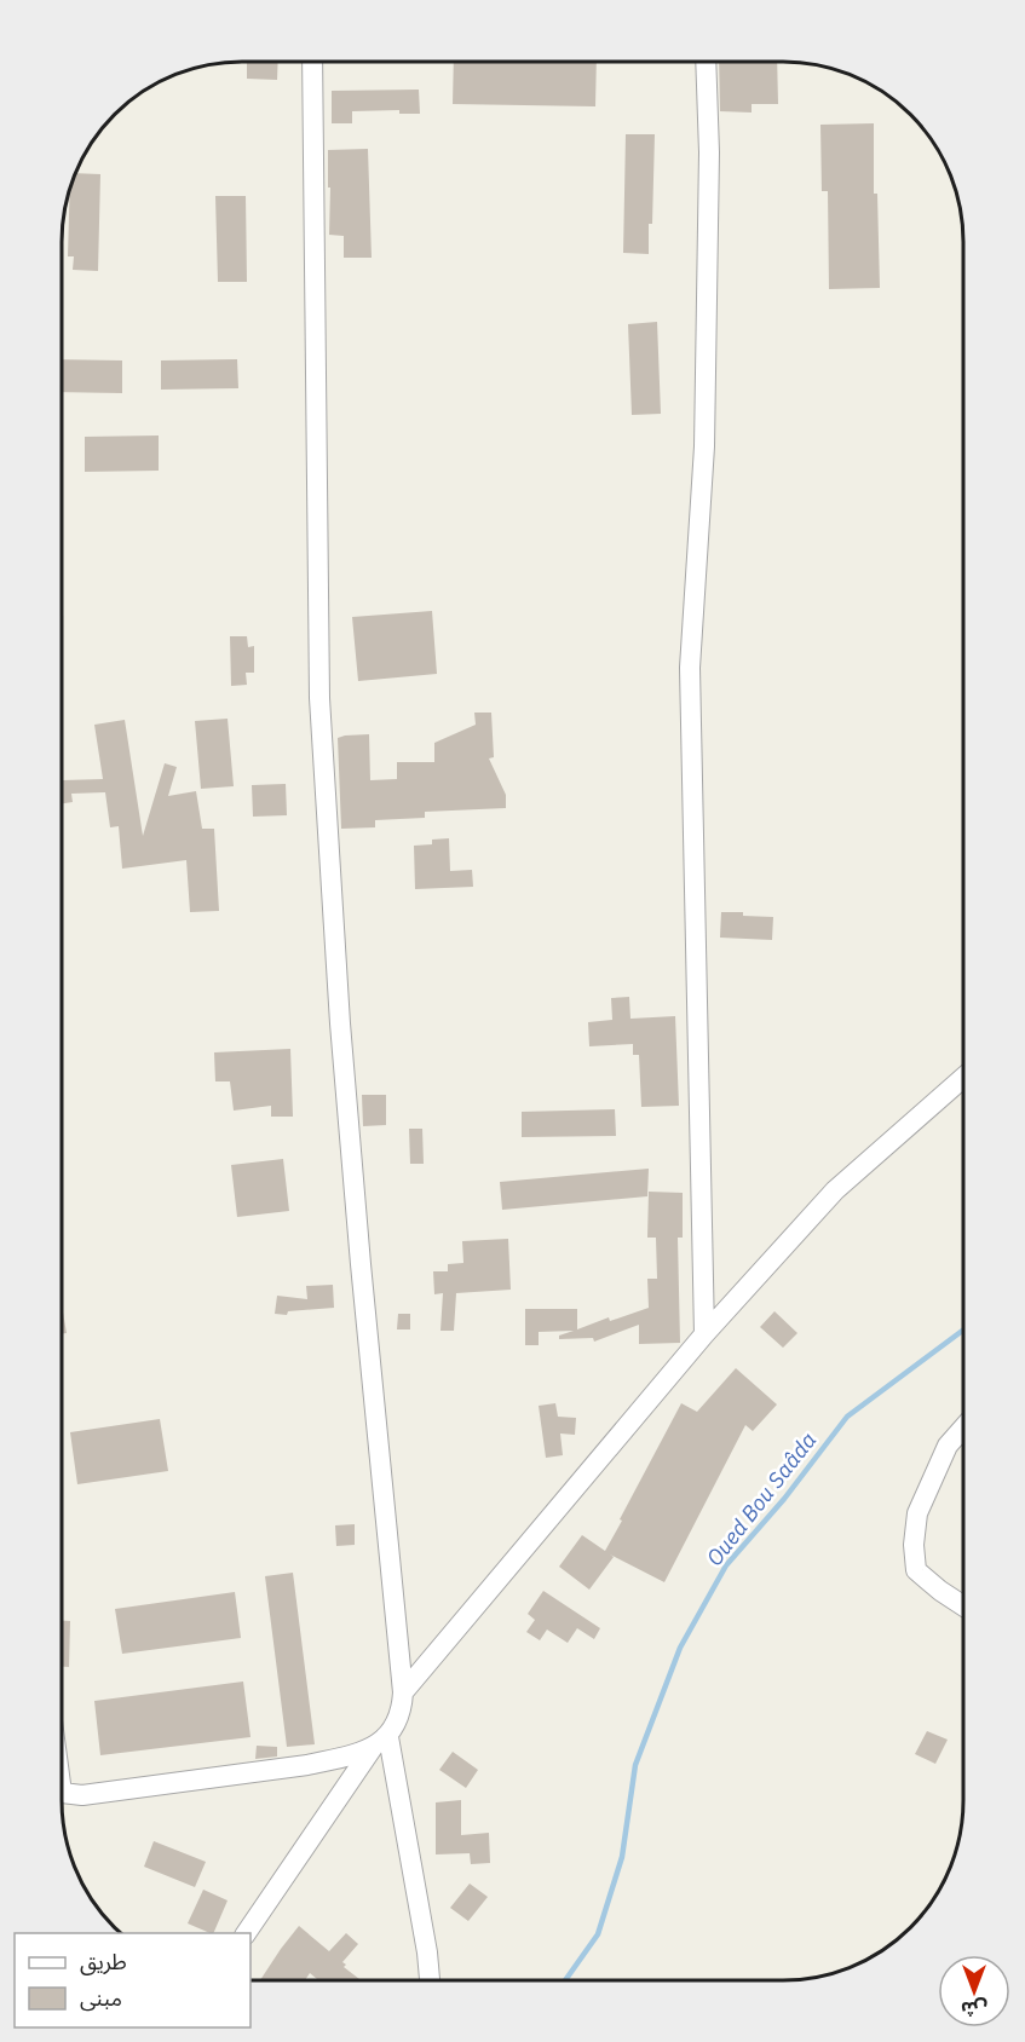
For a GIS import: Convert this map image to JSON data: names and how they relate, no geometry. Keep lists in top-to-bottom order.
{
  "water": ["Oued Bou Saâda"],
  "legend": ["طريق", "مبنى"],
  "north": "bottom"
}
